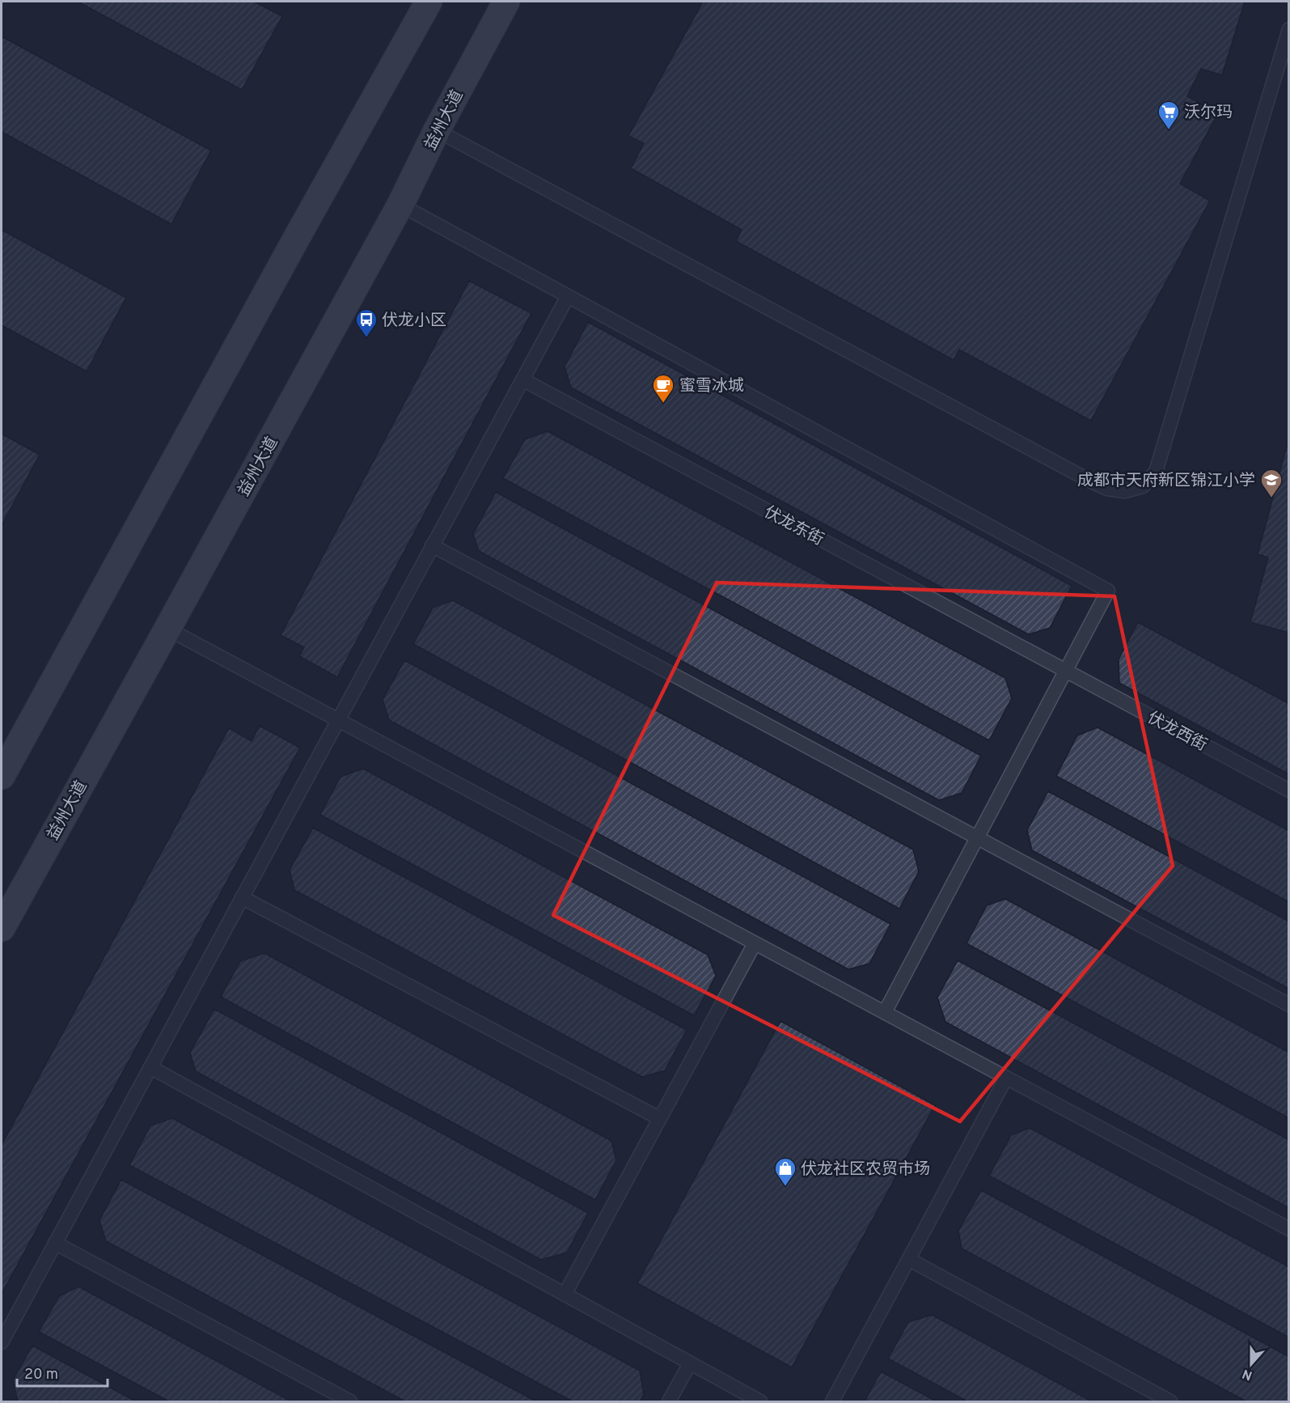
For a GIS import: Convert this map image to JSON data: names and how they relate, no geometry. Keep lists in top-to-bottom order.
{
  "streets": {
    "main road": ["益州大道"],
    "lane": ["伏龙东街", "伏龙西街"]
  },
  "crossings": [
    ["伏龙东街", "伏龙西街"]
  ],
  "places": {
    "supermarket": ["沃尔玛"],
    "bus stop": ["伏龙小区"],
    "cafe": ["蜜雪冰城"],
    "school or university": ["成都市天府新区锦江小学"],
    "shop": ["伏龙社区农贸市场"]
  },
  "scale_bar": "20 m",
  "north": "bottom"
}
